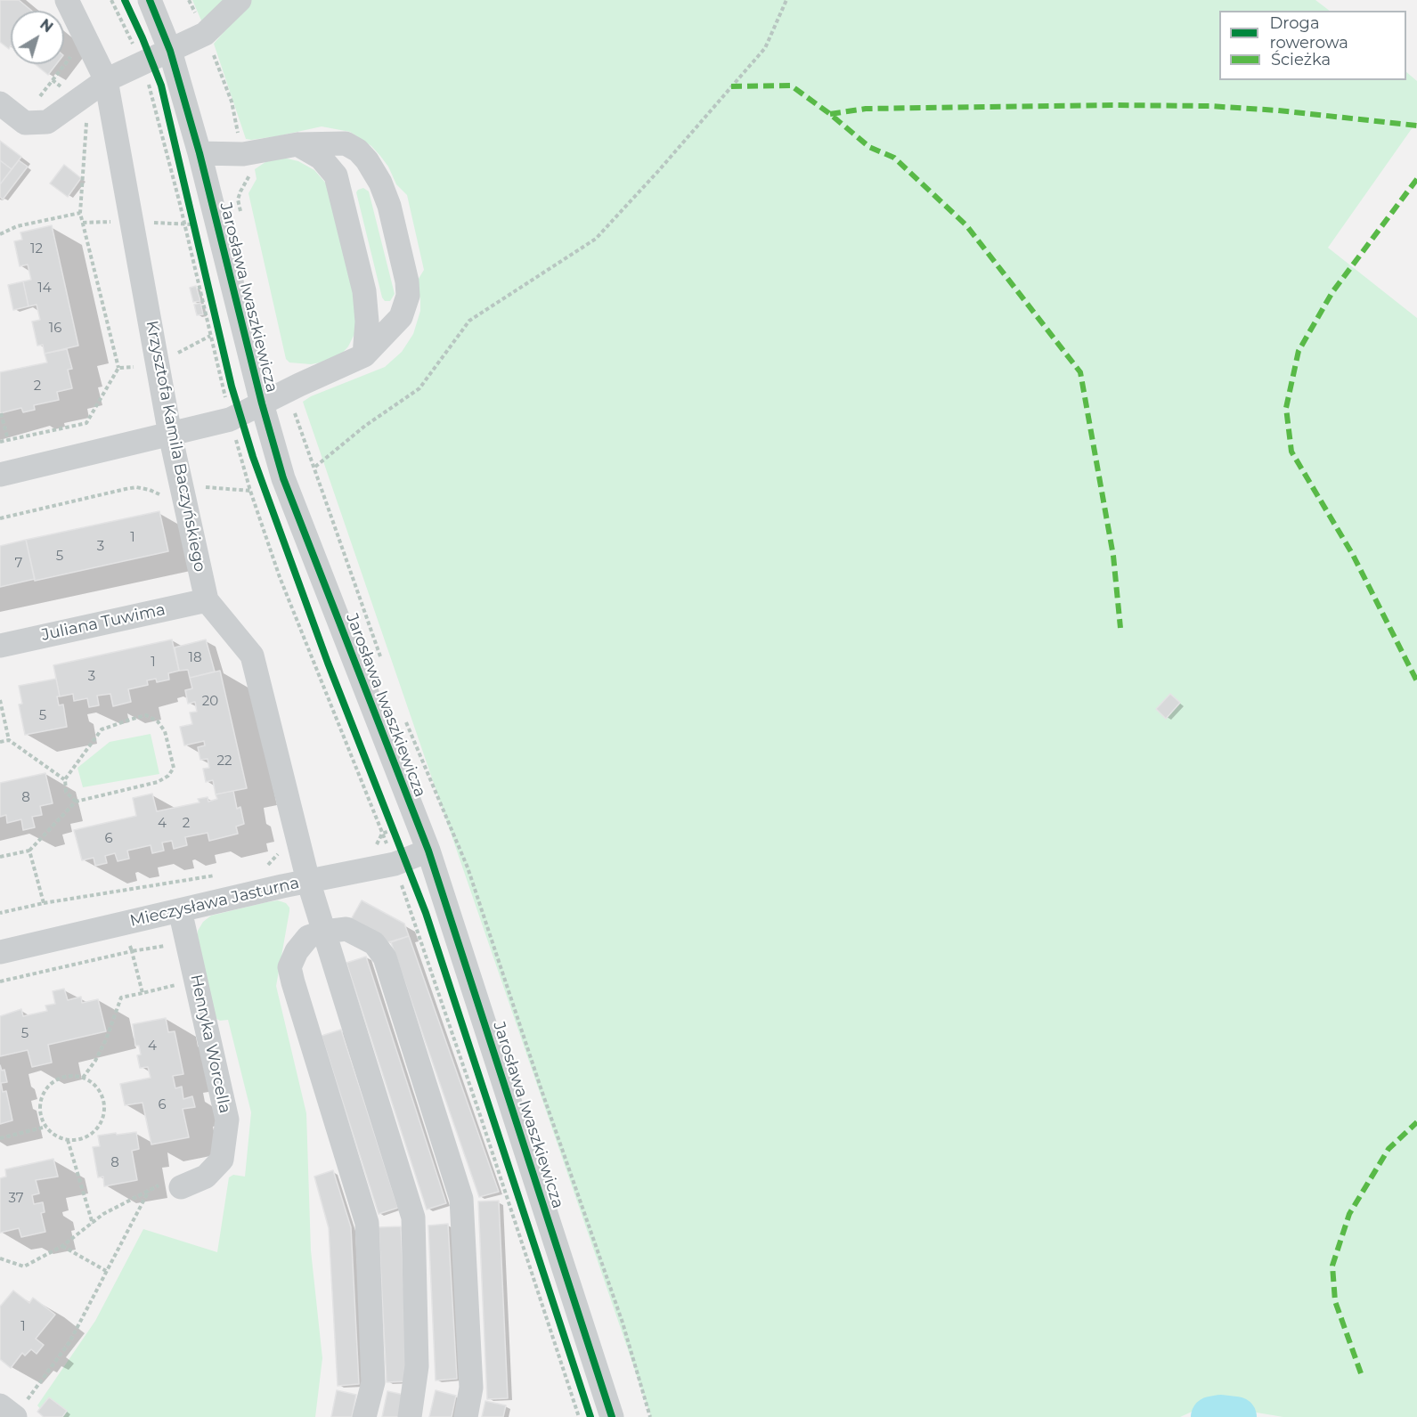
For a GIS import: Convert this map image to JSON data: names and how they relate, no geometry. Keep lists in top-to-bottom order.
{
  "streets": {
    "street": [
      "Jarosława Iwaszkiewicza",
      "Krzysztofa Kamila Baczyńskiego",
      "Juliana Tuwima",
      "Mieczysława Jasturna",
      "Henryka Worcella"
    ]
  },
  "crossings": [
    ["Jarosława Iwaszkiewicza", "Mieczysława Jasturna"],
    ["Krzysztofa Kamila Baczyńskiego", "Juliana Tuwima"],
    ["Krzysztofa Kamila Baczyńskiego", "Mieczysława Jasturna"],
    ["Mieczysława Jasturna", "Henryka Worcella"]
  ],
  "house_numbers": [
    "12",
    "14",
    "16",
    "2",
    "1",
    "3",
    "5",
    "7",
    "18",
    "1",
    "3",
    "20",
    "5",
    "22",
    "8",
    "4",
    "2",
    "6",
    "5",
    "4",
    "6",
    "8",
    "37",
    "1"
  ],
  "legend": ["Droga rowerowa", "Ścieżka"],
  "north": "top right"
}
